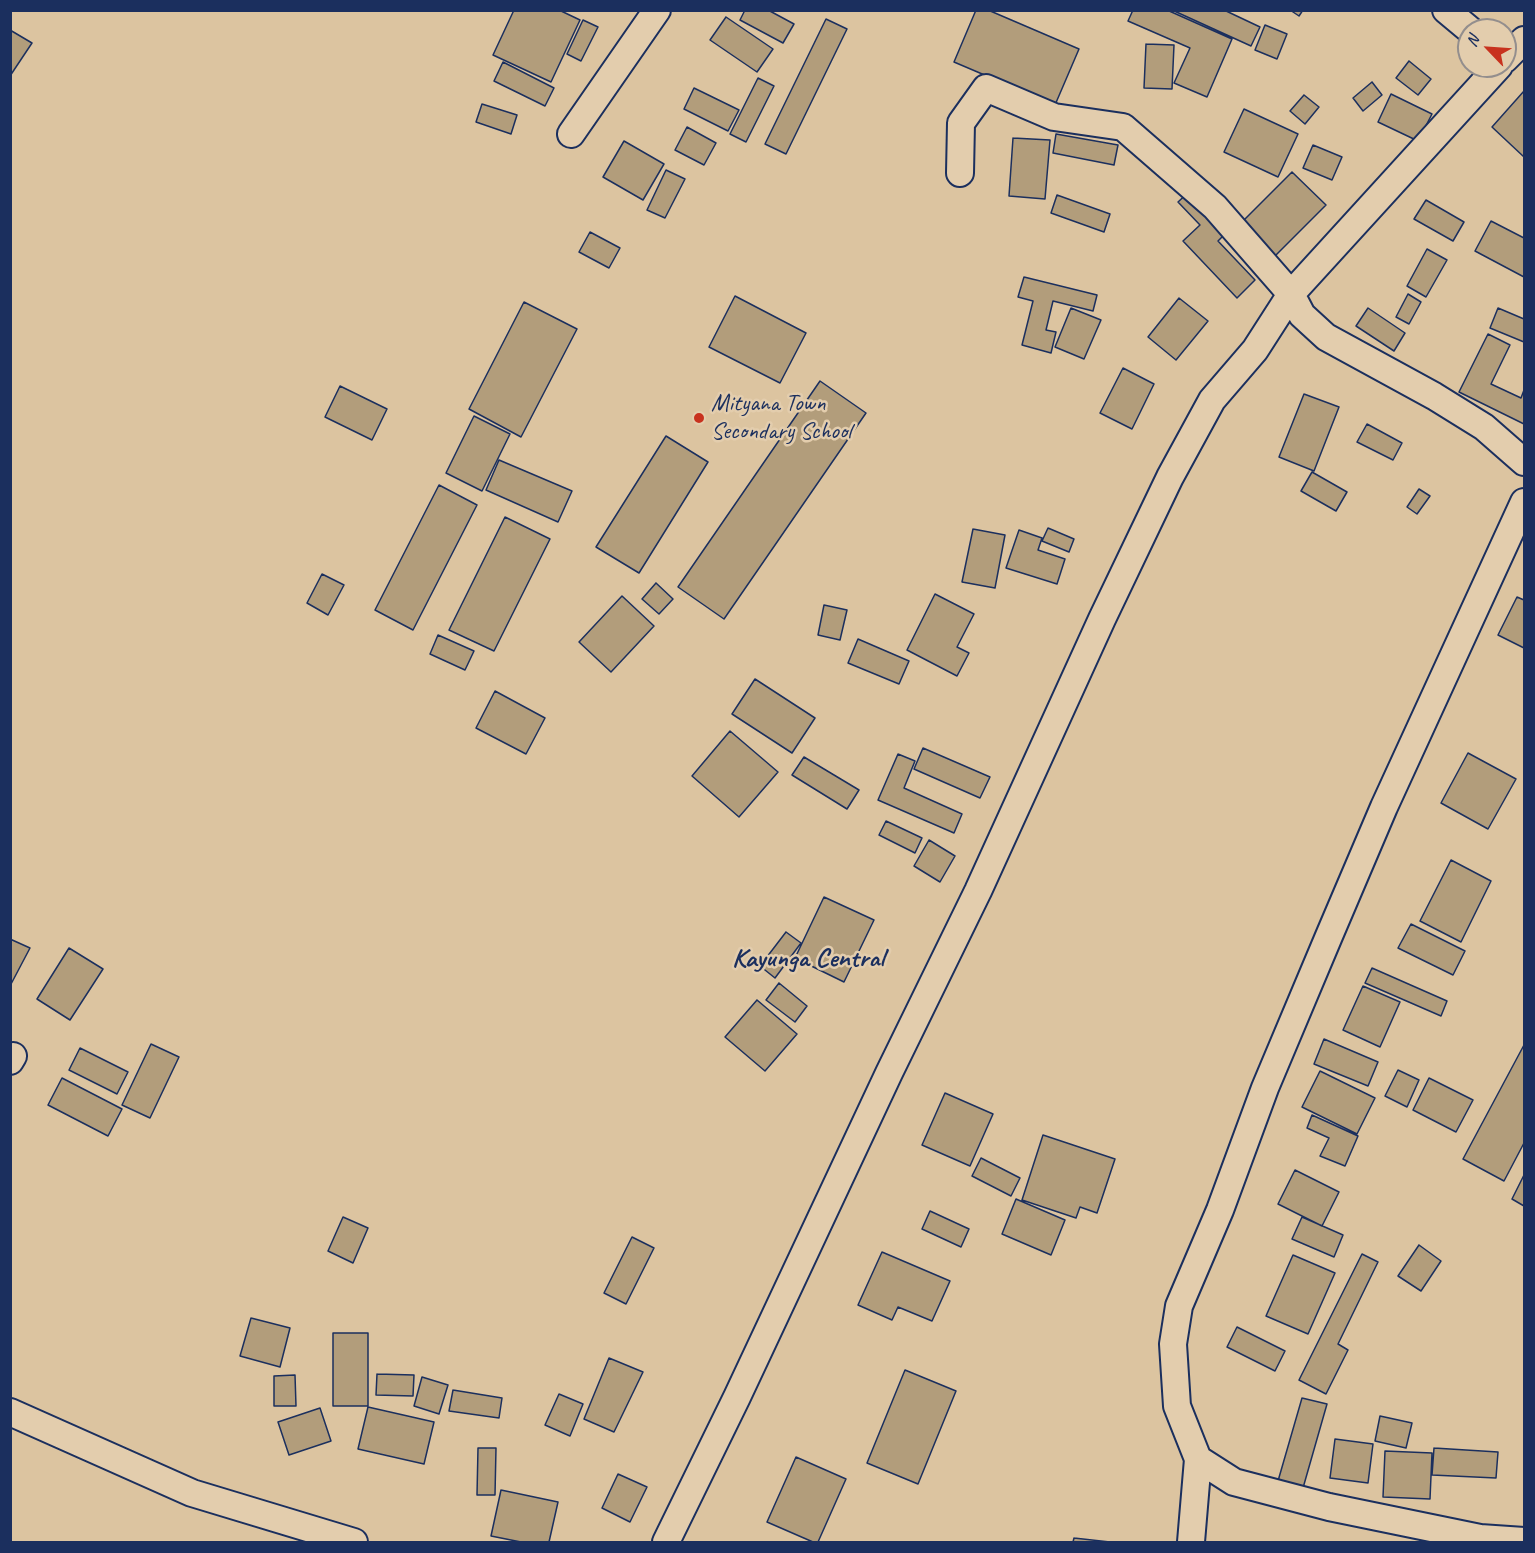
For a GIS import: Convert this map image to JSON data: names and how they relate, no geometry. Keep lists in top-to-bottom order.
{
  "districts": ["Kayunga Central"],
  "places": ["Mityana Town Secondary School"],
  "north": "top left"
}
